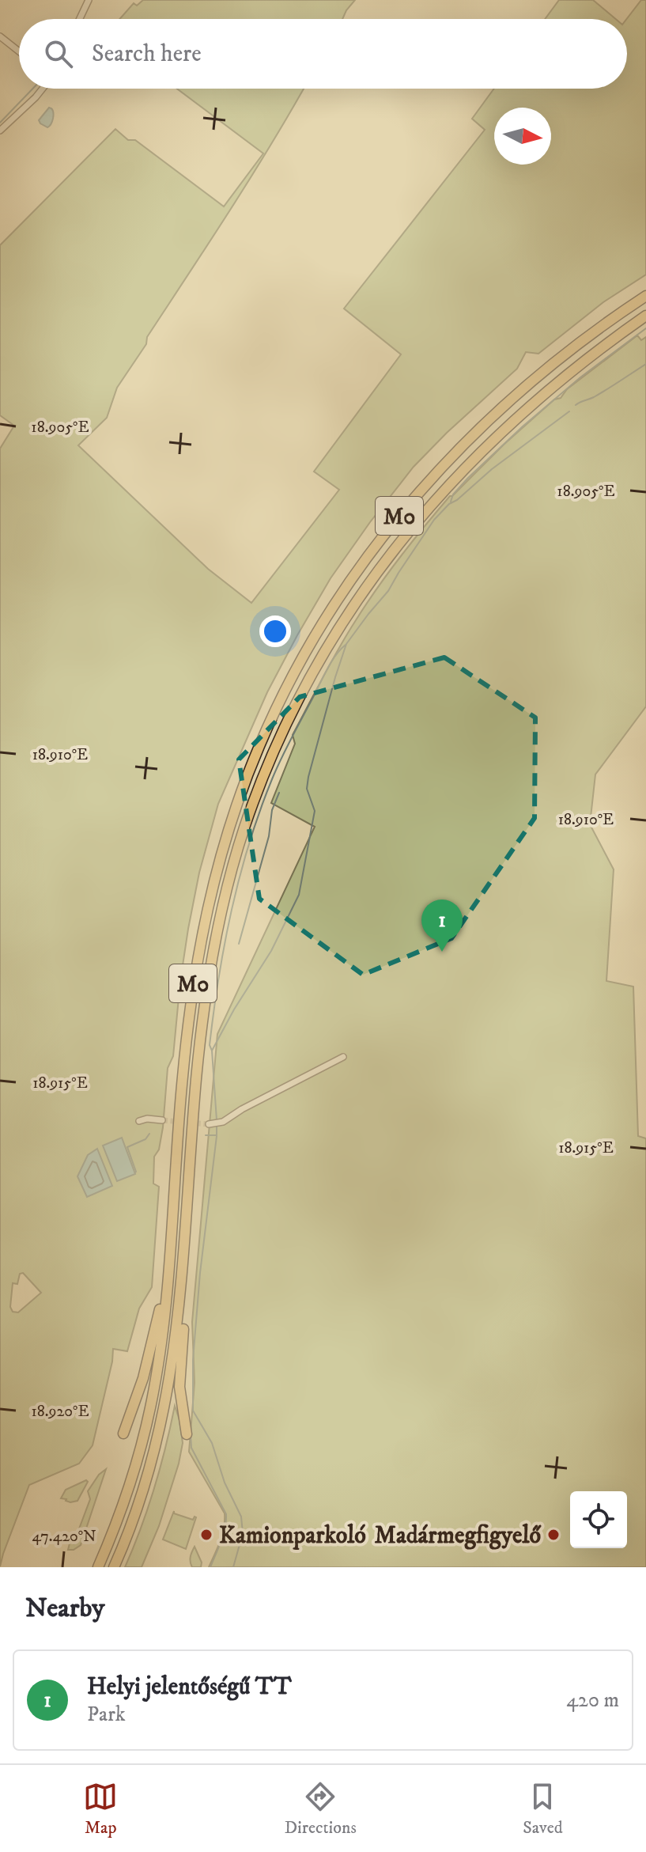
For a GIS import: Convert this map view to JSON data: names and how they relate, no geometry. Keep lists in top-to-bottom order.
{
  "streets": {
    "highway": ["M0"]
  },
  "places": ["Kamionparkoló", "Madármegfigyelő"],
  "north": "right",
  "page": {
    "search": "Search here",
    "pins": "1",
    "heading": "Nearby",
    "list": [
      {
        "mark": "1",
        "name": "Helyi jelentőségű TT",
        "note": "Park",
        "value": "420 m"
      }
    ],
    "nav": ["Map", "Directions", "Saved"]
  },
  "coordinates": [
    "18.905°E",
    "18.910°E",
    "18.915°E",
    "18.920°E",
    "47.420°N"
  ]
}
